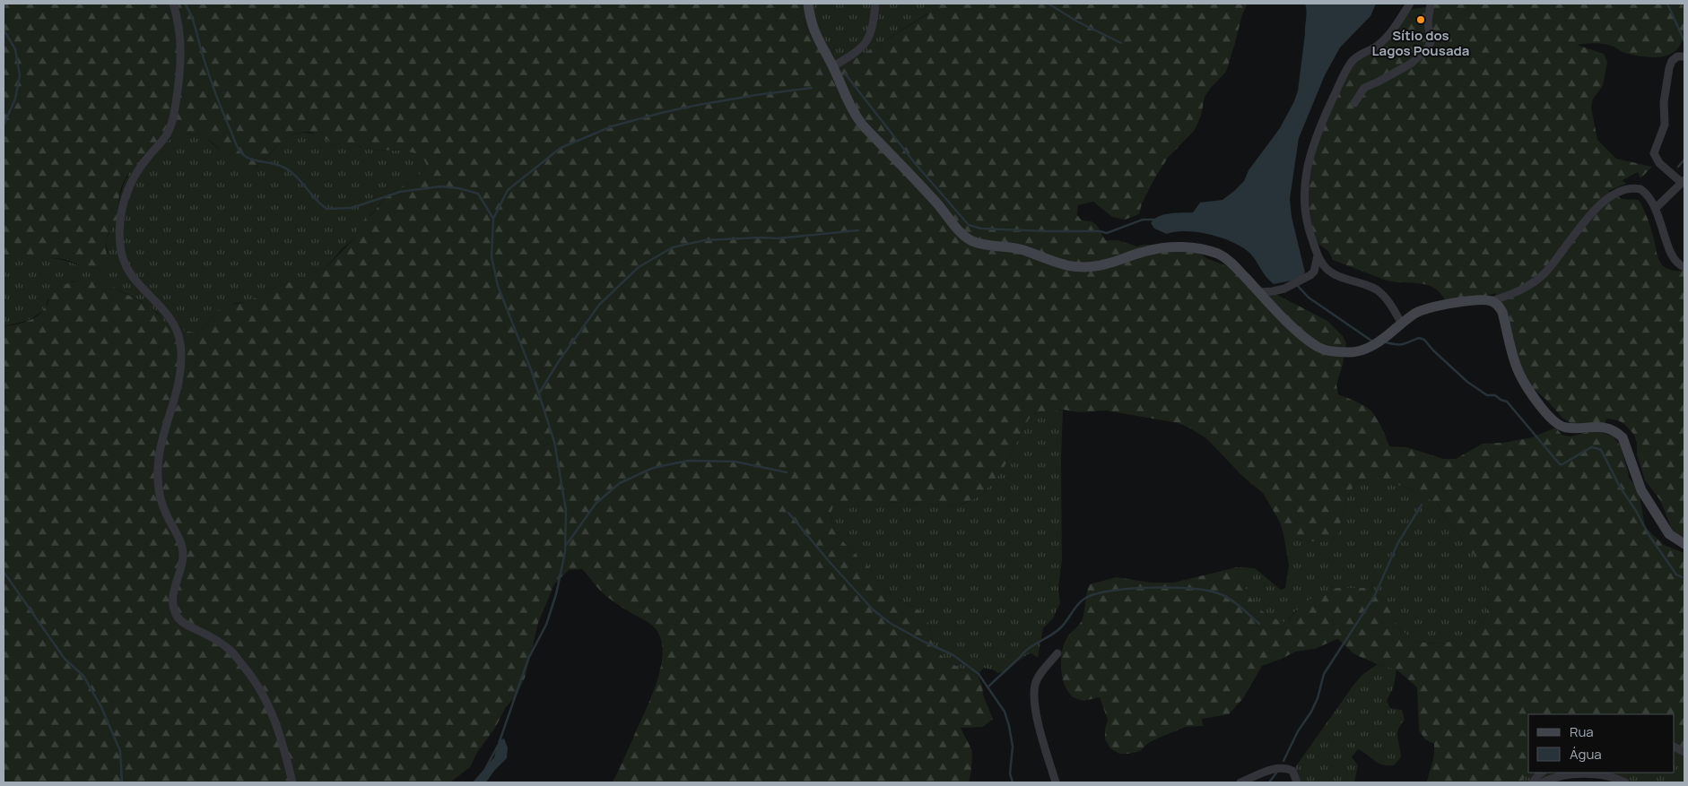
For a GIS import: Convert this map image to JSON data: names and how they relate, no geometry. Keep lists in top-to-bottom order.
{
  "places": ["Sítio dos Lagos Pousada"],
  "legend": ["Rua", "Água"]
}
